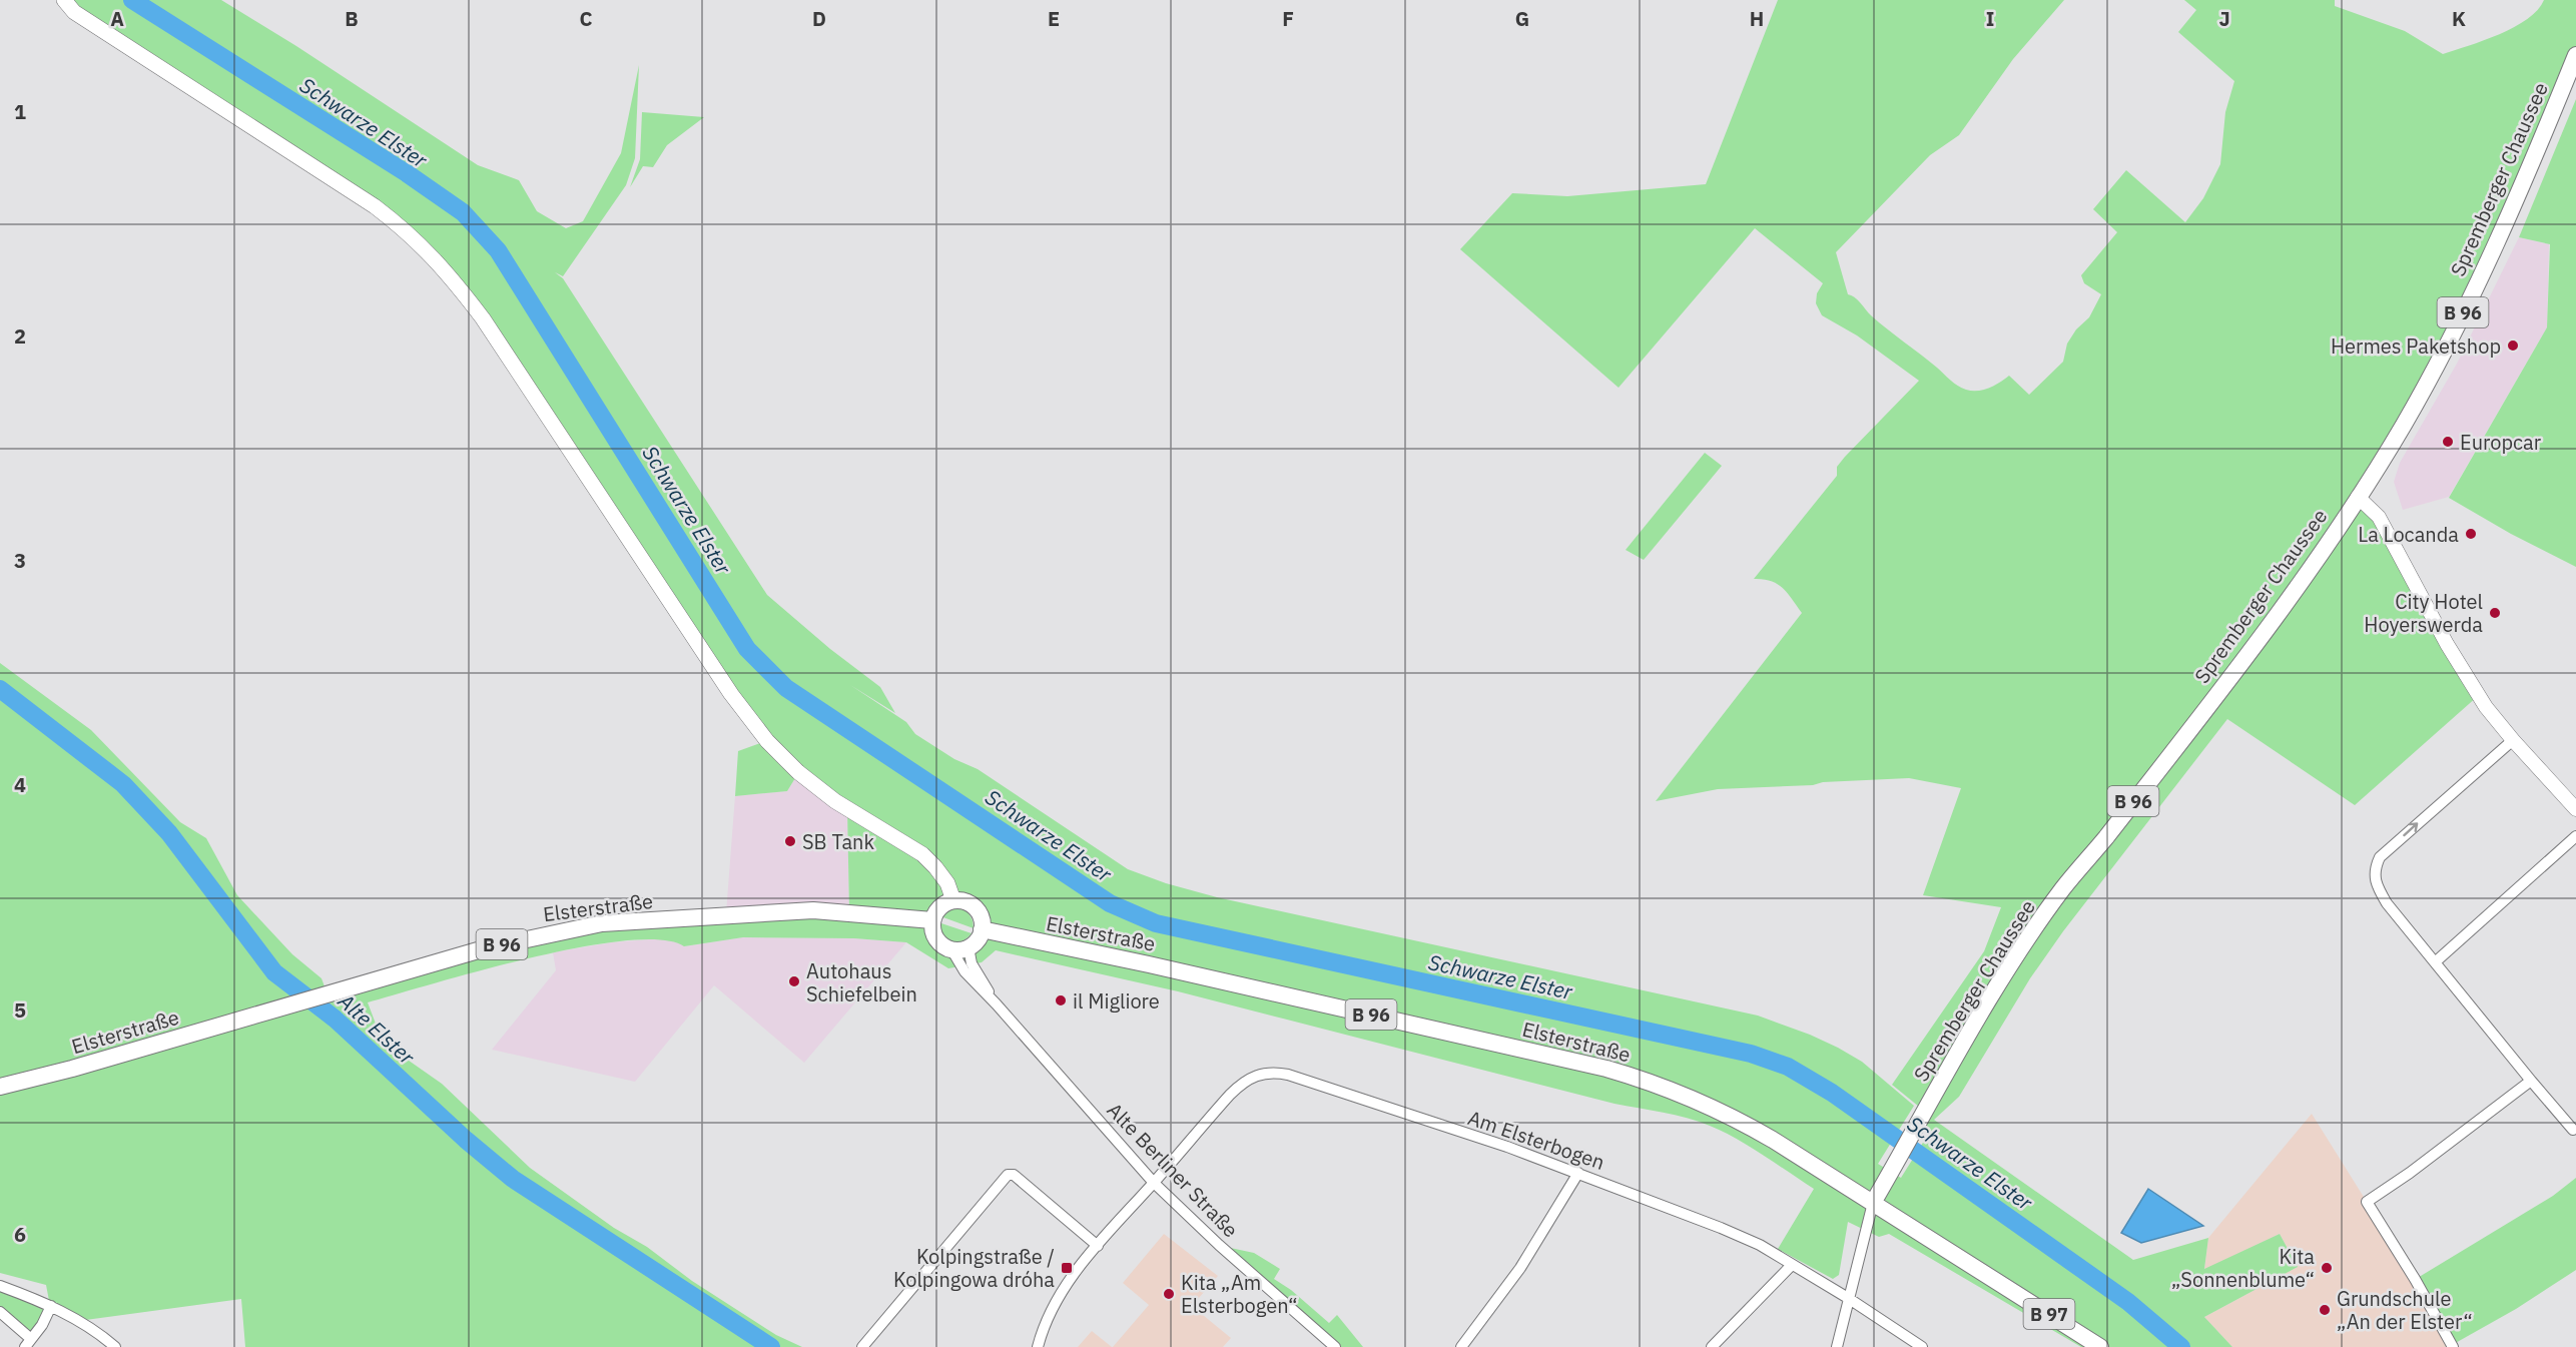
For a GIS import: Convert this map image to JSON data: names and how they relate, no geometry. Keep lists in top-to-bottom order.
{
  "streets": {
    "main road": [
      "Spremberger Chaussee",
      "B 96",
      "Elsterstraße",
      "B 97"
    ],
    "street": ["Am Elsterbogen", "Alte Berliner Straße"]
  },
  "crossings": [
    ["Spremberger Chaussee", "Elsterstraße"],
    ["Elsterstraße", "Alte Berliner Straße"],
    ["Am Elsterbogen", "Alte Berliner Straße"]
  ],
  "water": ["Schwarze Elster", "Alte Elster"],
  "places": {
    "other": [
      "Hermes Paketshop",
      "Europcar",
      "La Locanda",
      "City Hotel Hoyerswerda",
      "SB Tank",
      "Autohaus Schiefelbein",
      "il Migliore",
      "Kita „Sonnenblume“",
      "Kita „Am Elsterbogen“",
      "Grundschule „An der Elster“"
    ],
    "transit": ["Kolpingstraße / Kolpingowa dróha"]
  },
  "grid": {
    "columns": [
      "A",
      "B",
      "C",
      "D",
      "E",
      "F",
      "G",
      "H",
      "I",
      "J",
      "K"
    ],
    "rows": [
      "1",
      "2",
      "3",
      "4",
      "5",
      "6"
    ]
  }
}
